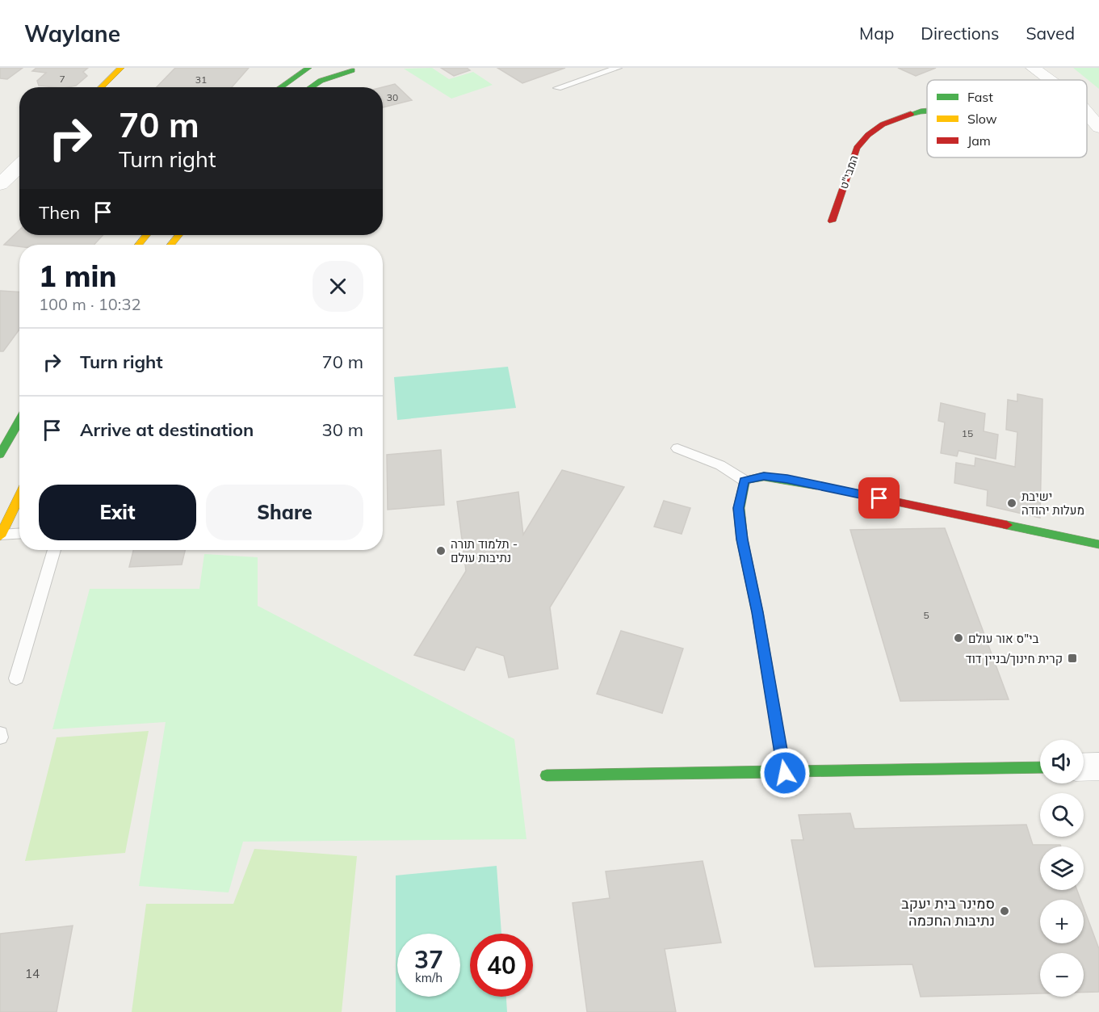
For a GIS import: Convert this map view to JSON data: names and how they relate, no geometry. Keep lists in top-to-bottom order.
{
  "streets": {
    "street": ["המבי\"ט"]
  },
  "places": {
    "other": [
      "ישיבת מעלות יהודה",
      "תלמוד תורה - נתיבות עולם",
      "בי\"ס אור עולם",
      "סמינר בית יעקב נתיבות החכמה"
    ],
    "transit": ["קרית חינוך/בניין דוד"]
  },
  "house_numbers": [
    "7",
    "31",
    "30",
    "15",
    "5",
    "14"
  ],
  "legend": ["Fast", "Slow", "Jam"],
  "page": {
    "header": "Waylane",
    "nav": ["Map", "Directions", "Saved"],
    "turn": ["70 m", "Turn right"],
    "then": "Then",
    "heading": ["1 min", "100 m · 10:32"],
    "list": [
      {
        "name": "Turn right",
        "value": "70 m"
      },
      {
        "name": "Arrive at destination",
        "value": "30 m"
      }
    ],
    "buttons": ["Exit", "Share"],
    "map_buttons": ["+", "−"],
    "speed": "37 km/h",
    "limit": "40"
  }
}
